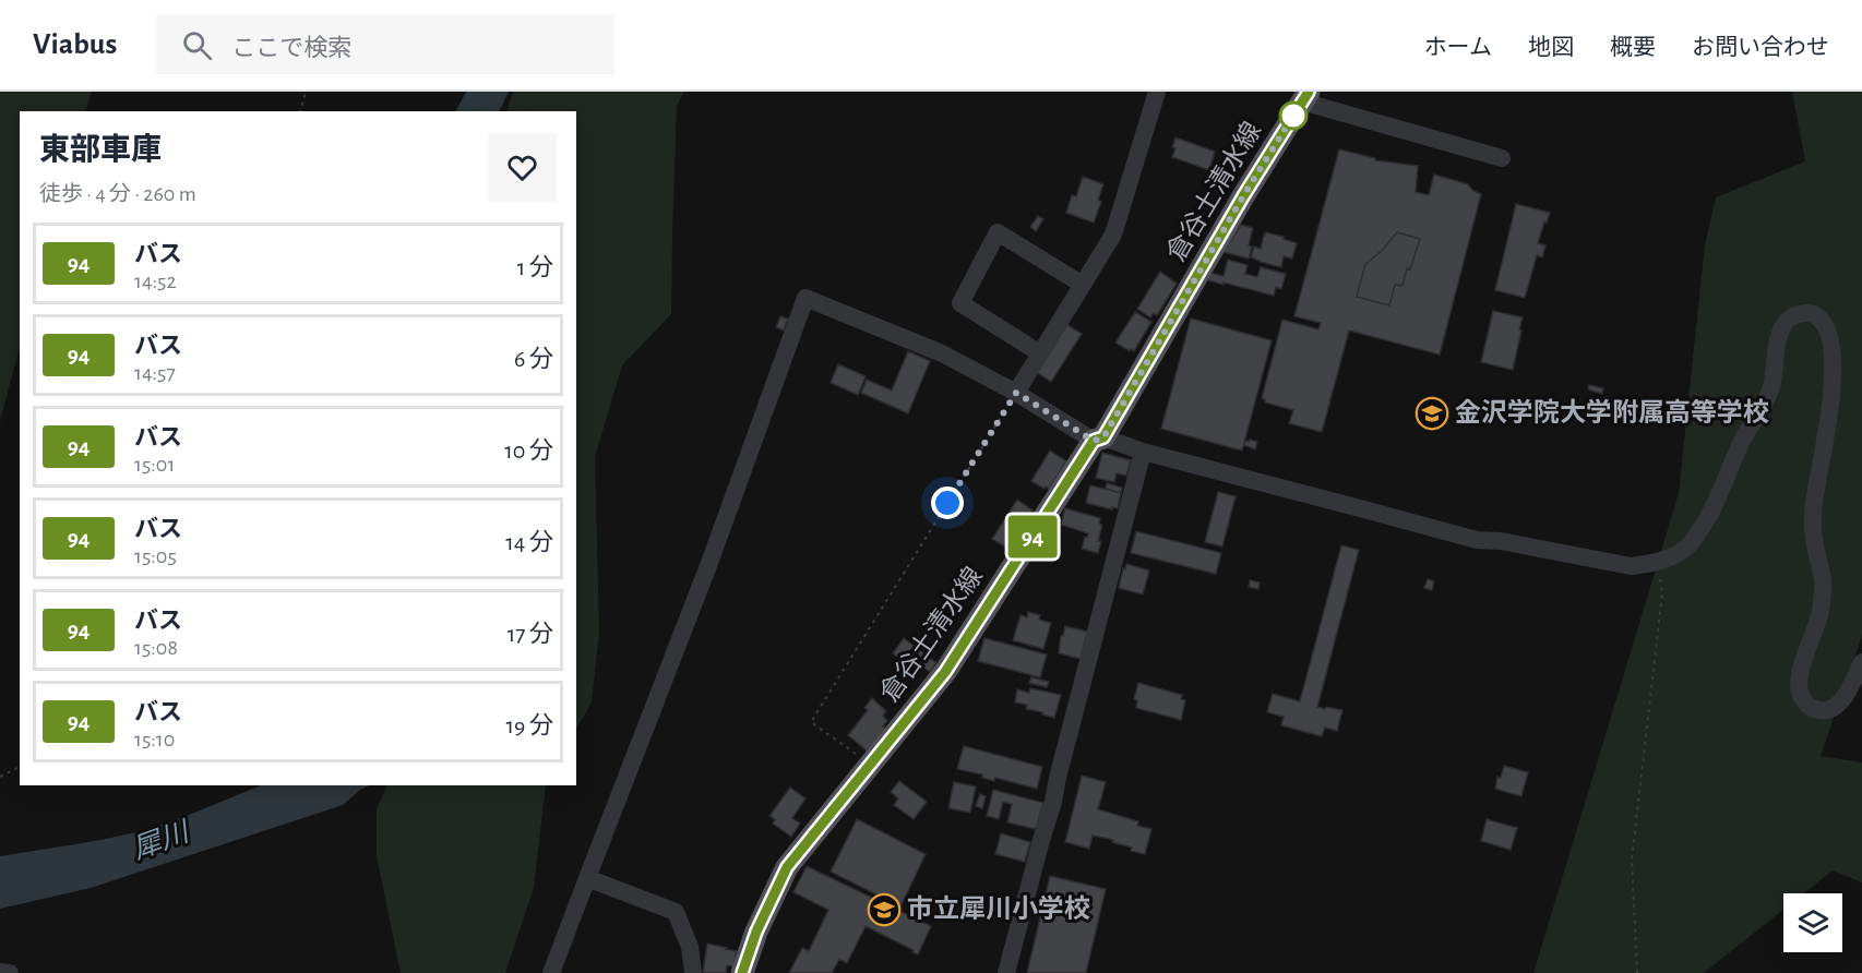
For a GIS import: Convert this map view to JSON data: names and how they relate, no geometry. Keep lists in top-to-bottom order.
{
  "streets": {
    "main road": ["倉谷土清水線"]
  },
  "water": ["犀川"],
  "places": {
    "school or university": ["金沢学院大学附属高等学校", "市立犀川小学校"]
  },
  "lines": ["bus line 94"],
  "page": {
    "header": "Viabus",
    "search": "ここで検索",
    "nav": [
      "ホーム",
      "地図",
      "概要",
      "お問い合わせ"
    ],
    "on_map": "94",
    "heading": ["東部車庫", "徒歩 · 4 分 · 260 m"],
    "list": [
      {
        "mark": "94",
        "name": "バス",
        "note": "14:52",
        "value": "1 分"
      },
      {
        "mark": "94",
        "name": "バス",
        "note": "14:57",
        "value": "6 分"
      },
      {
        "mark": "94",
        "name": "バス",
        "note": "15:01",
        "value": "10 分"
      },
      {
        "mark": "94",
        "name": "バス",
        "note": "15:05",
        "value": "14 分"
      },
      {
        "mark": "94",
        "name": "バス",
        "note": "15:08",
        "value": "17 分"
      },
      {
        "mark": "94",
        "name": "バス",
        "note": "15:10",
        "value": "19 分"
      }
    ]
  }
}
